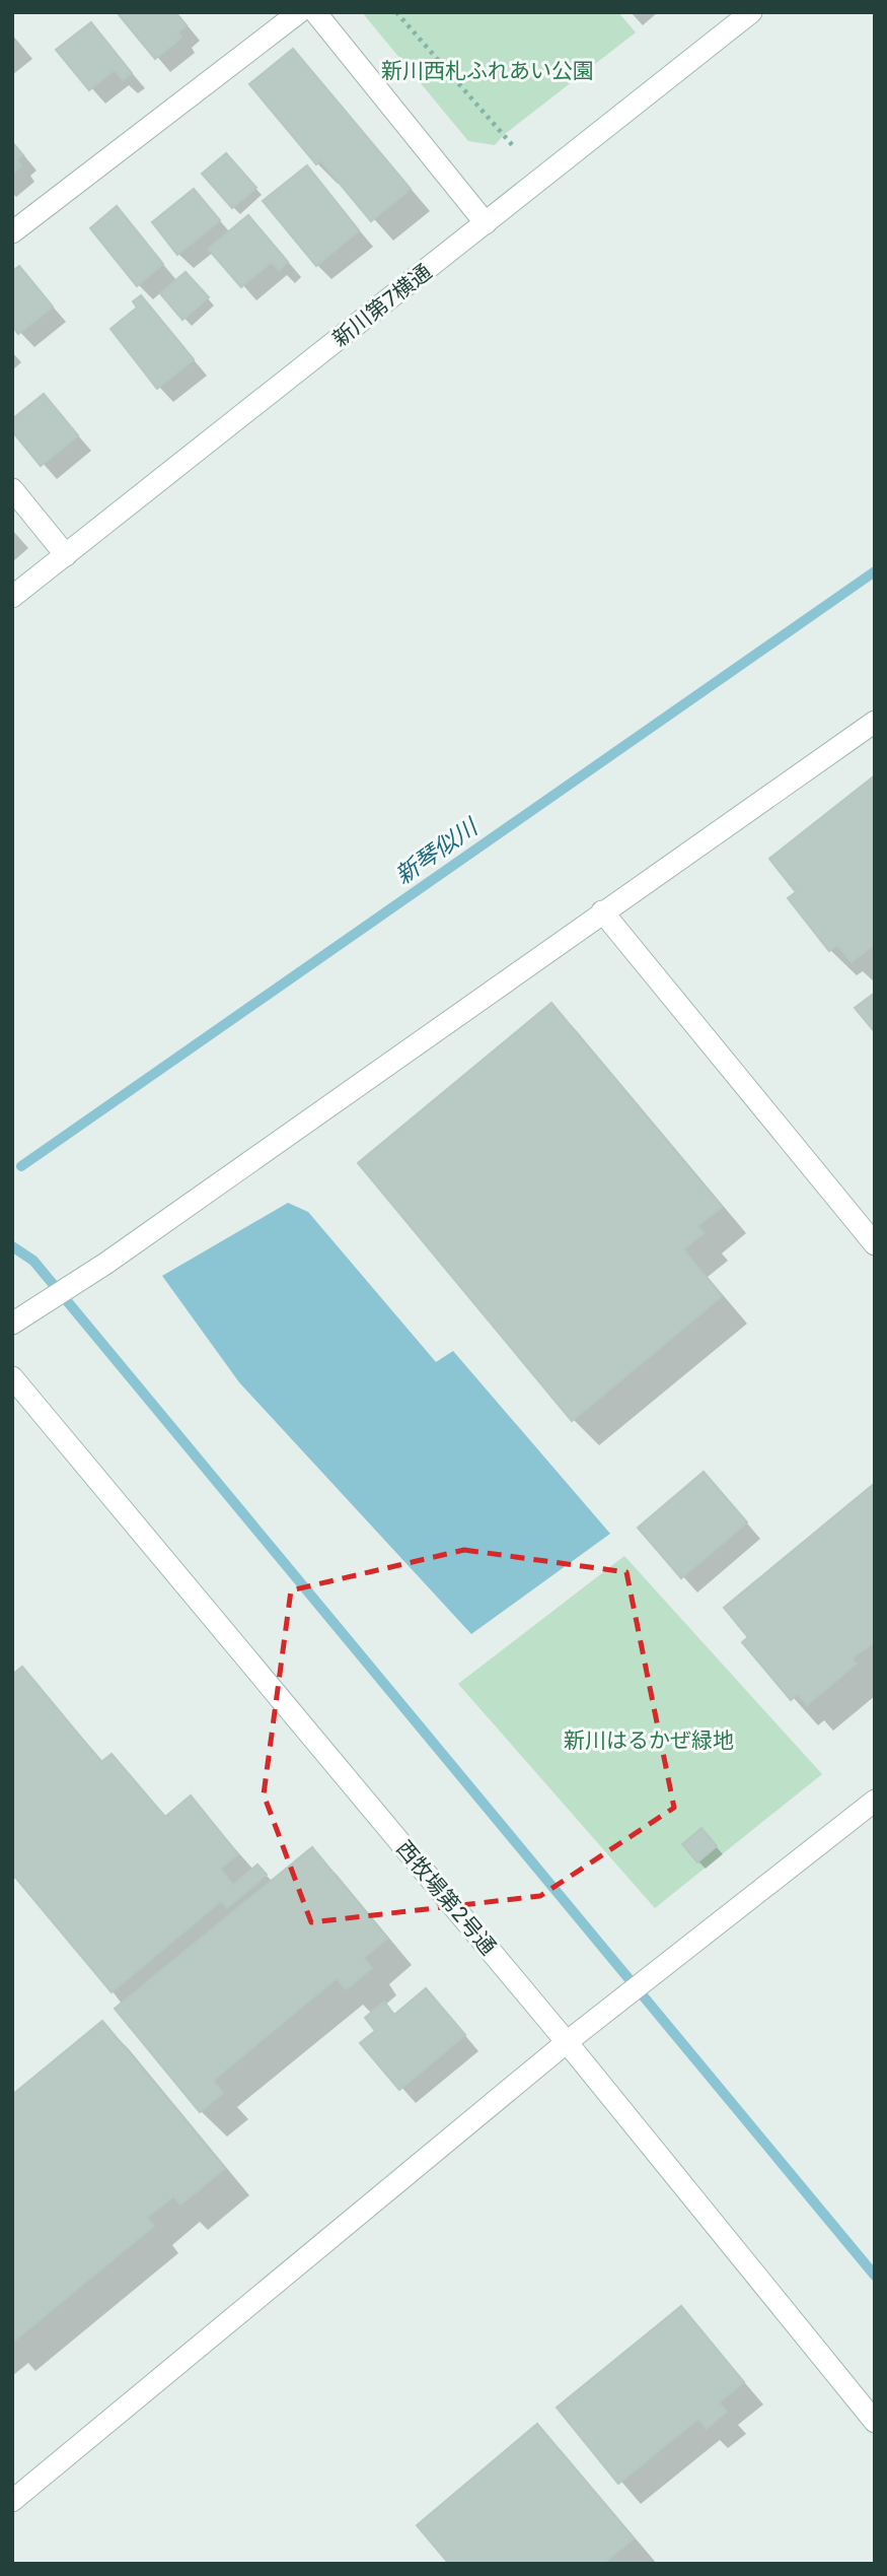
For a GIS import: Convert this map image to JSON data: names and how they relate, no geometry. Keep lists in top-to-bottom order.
{
  "streets": {
    "street": ["新川第7横通", "西牧場第2号通"]
  },
  "water": ["新琴似川"],
  "parks": ["新川西札ふれあい公園", "新川はるかぜ緑地"]
}
